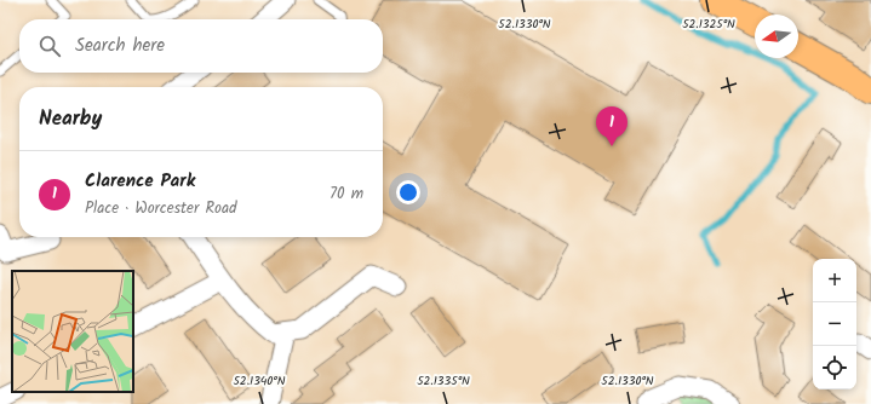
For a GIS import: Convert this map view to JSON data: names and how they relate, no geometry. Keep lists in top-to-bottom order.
{
  "north": "left",
  "page": {
    "search": "Search here",
    "heading": "Nearby",
    "pins": "1",
    "list": [
      {
        "mark": "1",
        "name": "Clarence Park",
        "note": "Place · Worcester Road",
        "value": "70 m"
      }
    ],
    "map_buttons": ["+", "−"]
  },
  "coordinates": [
    "52.1330°N",
    "52.1325°N",
    "52.1340°N",
    "52.1335°N"
  ]
}
